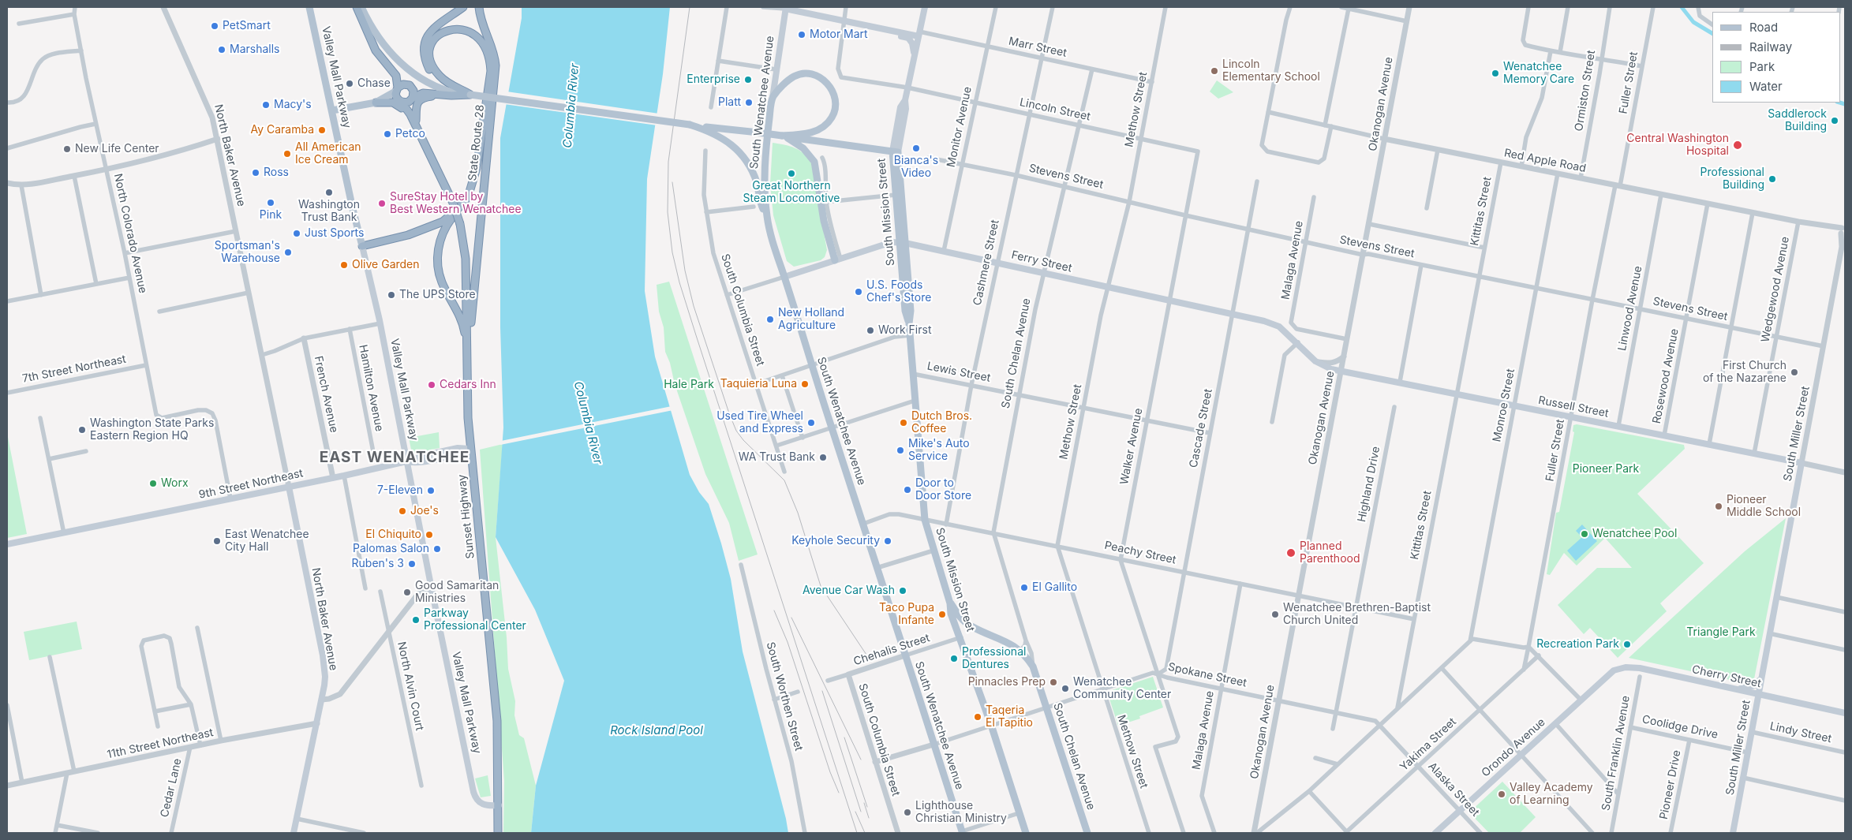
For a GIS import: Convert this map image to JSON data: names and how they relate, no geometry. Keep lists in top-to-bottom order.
{
  "streets": {
    "highway": ["State Route 28", "Sunset Highway"],
    "main road": [
      "Marr Street",
      "Valley Mall Parkway",
      "South Wenatchee Avenue",
      "North Baker Avenue",
      "South Mission Street",
      "Ferry Street",
      "South Chelan Avenue",
      "Russell Street",
      "South Miller Street",
      "9th Street Northeast",
      "Cherry Street",
      "Orondo Avenue"
    ],
    "street": [
      "Fuller Street",
      "Ormiston Street",
      "Okanogan Avenue",
      "Lincoln Street",
      "Methow Street",
      "Monitor Avenue",
      "Red Apple Road",
      "Stevens Street",
      "Kittitas Street",
      "North Colorado Avenue",
      "Malaga Avenue",
      "Cashmere Street",
      "Wedgewood Avenue",
      "Linwood Avenue",
      "South Columbia Street",
      "7th Street Northeast",
      "Lewis Street",
      "Rosewood Avenue",
      "Hamilton Avenue",
      "French Avenue",
      "Monroe Street",
      "Cascade Street",
      "Walker Avenue",
      "Highland Drive",
      "Peachy Street",
      "Chehalis Street",
      "Spokane Street",
      "North Alvin Court",
      "South Worthen Street",
      "Coolidge Drive",
      "Lindy Street",
      "11th Street Northeast",
      "Yakima Street",
      "South Franklin Avenue",
      "Pioneer Drive",
      "Cedar Lane",
      "Alaska Street"
    ]
  },
  "crossings": [
    ["Marr Street", "South Wenatchee Avenue"],
    ["Marr Street", "Lincoln Street"],
    ["Marr Street", "Methow Street"],
    ["Marr Street", "Monitor Avenue"],
    ["Marr Street", "South Mission Street"],
    ["Marr Street", "Cashmere Street"],
    ["Marr Street", "South Chelan Avenue"],
    ["Valley Mall Parkway", "9th Street Northeast"],
    ["Valley Mall Parkway", "Sunset Highway"],
    ["Fuller Street", "Red Apple Road"],
    ["Fuller Street", "Stevens Street"],
    ["Fuller Street", "Russell Street"],
    ["Ormiston Street", "Red Apple Road"],
    ["South Wenatchee Avenue", "Ferry Street"],
    ["South Wenatchee Avenue", "Peachy Street"],
    ["South Wenatchee Avenue", "Chehalis Street"],
    ["South Wenatchee Avenue", "Spokane Street"],
    ["Okanogan Avenue", "Red Apple Road"],
    ["Okanogan Avenue", "Stevens Street"],
    ["Okanogan Avenue", "Malaga Avenue"],
    ["Okanogan Avenue", "Ferry Street"],
    ["Okanogan Avenue", "Russell Street"],
    ["Okanogan Avenue", "Peachy Street"],
    ["Okanogan Avenue", "Spokane Street"],
    ["Lincoln Street", "Methow Street"],
    ["Lincoln Street", "Monitor Avenue"],
    ["Lincoln Street", "South Mission Street"],
    ["Lincoln Street", "Cashmere Street"],
    ["Lincoln Street", "South Chelan Avenue"],
    ["Lincoln Street", "Walker Avenue"],
    ["Methow Street", "Stevens Street"],
    ["Methow Street", "Ferry Street"],
    ["Methow Street", "Lewis Street"],
    ["Methow Street", "Peachy Street"],
    ["Methow Street", "Spokane Street"],
    ["Monitor Avenue", "Stevens Street"],
    ["Monitor Avenue", "Ferry Street"],
    ["State Route 28", "Sunset Highway"],
    ["North Baker Avenue", "9th Street Northeast"],
    ["North Baker Avenue", "11th Street Northeast"],
    ["Red Apple Road", "Kittitas Street"],
    ["Red Apple Road", "Wedgewood Avenue"],
    ["Red Apple Road", "Linwood Avenue"],
    ["Red Apple Road", "Rosewood Avenue"],
    ["Red Apple Road", "Monroe Street"],
    ["Red Apple Road", "South Miller Street"],
    ["Stevens Street", "Kittitas Street"],
    ["Stevens Street", "Malaga Avenue"],
    ["Stevens Street", "Cashmere Street"],
    ["Stevens Street", "Wedgewood Avenue"],
    ["Stevens Street", "Linwood Avenue"],
    ["Stevens Street", "South Chelan Avenue"],
    ["Stevens Street", "Rosewood Avenue"],
    ["Stevens Street", "Monroe Street"],
    ["Stevens Street", "Cascade Street"],
    ["Stevens Street", "South Miller Street"],
    ["Stevens Street", "Walker Avenue"],
    ["Kittitas Street", "Russell Street"],
    ["Kittitas Street", "Peachy Street"],
    ["South Mission Street", "Ferry Street"],
    ["South Mission Street", "Lewis Street"],
    ["South Mission Street", "Peachy Street"],
    ["South Mission Street", "Chehalis Street"],
    ["South Mission Street", "Spokane Street"],
    ["North Colorado Avenue", "7th Street Northeast"],
    ["North Colorado Avenue", "9th Street Northeast"],
    ["Malaga Avenue", "Peachy Street"],
    ["Malaga Avenue", "Spokane Street"],
    ["Ferry Street", "Cashmere Street"],
    ["Ferry Street", "South Columbia Street"],
    ["Ferry Street", "South Chelan Avenue"],
    ["Ferry Street", "Russell Street"],
    ["Ferry Street", "Cascade Street"],
    ["Ferry Street", "Walker Avenue"],
    ["Cashmere Street", "Lewis Street"],
    ["Cashmere Street", "Peachy Street"],
    ["Wedgewood Avenue", "Russell Street"],
    ["Linwood Avenue", "Russell Street"],
    ["South Columbia Street", "Chehalis Street"],
    ["South Columbia Street", "Spokane Street"],
    ["South Chelan Avenue", "Lewis Street"],
    ["South Chelan Avenue", "Peachy Street"],
    ["South Chelan Avenue", "Spokane Street"],
    ["Lewis Street", "Cascade Street"],
    ["Lewis Street", "Walker Avenue"],
    ["Rosewood Avenue", "Russell Street"],
    ["French Avenue", "9th Street Northeast"],
    ["Monroe Street", "Russell Street"],
    ["Russell Street", "South Miller Street"],
    ["Cascade Street", "Walker Avenue"],
    ["Cascade Street", "Peachy Street"],
    ["Cascade Street", "Spokane Street"],
    ["South Miller Street", "Cherry Street"],
    ["South Miller Street", "Coolidge Drive"],
    ["South Miller Street", "Lindy Street"],
    ["Walker Avenue", "Peachy Street"],
    ["Walker Avenue", "Spokane Street"],
    ["9th Street Northeast", "Sunset Highway"],
    ["Highland Drive", "Peachy Street"],
    ["Highland Drive", "Spokane Street"],
    ["Spokane Street", "Alaska Street"],
    ["Cherry Street", "Orondo Avenue"],
    ["Coolidge Drive", "South Franklin Avenue"],
    ["Coolidge Drive", "Pioneer Drive"],
    ["11th Street Northeast", "Cedar Lane"],
    ["Yakima Street", "Alaska Street"],
    ["Orondo Avenue", "Alaska Street"]
  ],
  "districts": ["EAST WENATCHEE"],
  "water": ["Columbia River", "Rock Island Pool"],
  "parks": ["Hale Park", "Pioneer Park", "Triangle Park"],
  "places": [
    "PetSmart",
    "Motor Mart",
    "Marshalls",
    "Lincoln Elementary School",
    "Wenatchee Memory Care",
    "Enterprise",
    "Chase",
    "Platt",
    "Macy's",
    "Saddlerock Building",
    "Ay Caramba",
    "Petco",
    "Central Washington Hospital",
    "Bianca's Video",
    "New Life Center",
    "All American Ice Cream",
    "Ross",
    "Great Northern Steam Locomotive",
    "Professional Building",
    "Washington Trust Bank",
    "Pink",
    "SureStay Hotel by Best Western Wenatchee",
    "Just Sports",
    "Sportsman's Warehouse",
    "Olive Garden",
    "U.S. Foods Chef's Store",
    "The UPS Store",
    "New Holland Agriculture",
    "Work First",
    "First Church of the Nazarene",
    "Taquieria Luna",
    "Cedars Inn",
    "Used Tire Wheel and Express",
    "Dutch Bros. Coffee",
    "Washington State Parks Eastern Region HQ",
    "Mike's Auto Service",
    "WA Trust Bank",
    "Worx",
    "Door to Door Store",
    "7-Eleven",
    "Pioneer Middle School",
    "Joe's",
    "Wenatchee Pool",
    "El Chiquito",
    "East Wenatchee City Hall",
    "Keyhole Security",
    "Palomas Salon",
    "Planned Parenthood",
    "Ruben's 3",
    "El Gallito",
    "Avenue Car Wash",
    "Good Samaritan Ministries",
    "Taco Pupa Infante",
    "Wenatchee Brethren-Baptist Church United",
    "Parkway Professional Center",
    "Recreation Park",
    "Professional Dentures",
    "Pinnacles Prep",
    "Wenatchee Community Center",
    "Taqeria El Tapitio",
    "Valley Academy of Learning",
    "Lighthouse Christian Ministry"
  ],
  "legend": [
    "Road",
    "Railway",
    "Park",
    "Water"
  ]
}
